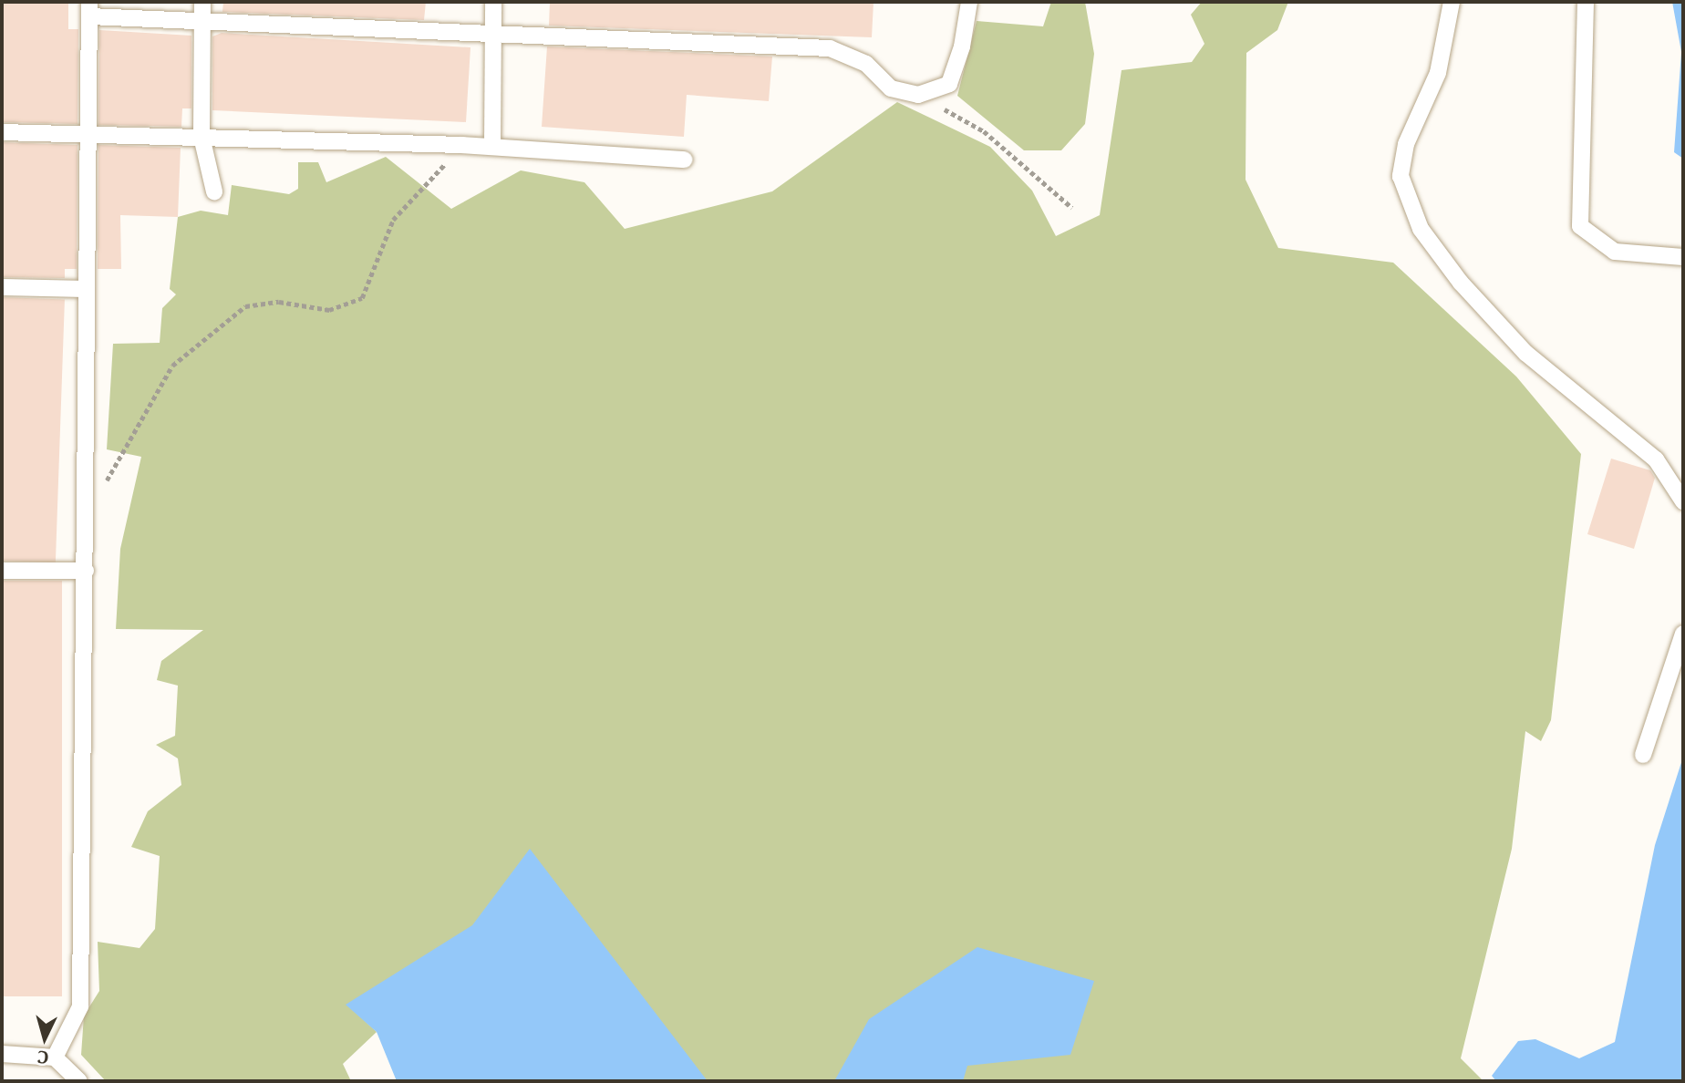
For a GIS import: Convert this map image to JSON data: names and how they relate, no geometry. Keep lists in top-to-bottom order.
{
  "north": "bottom"
}
